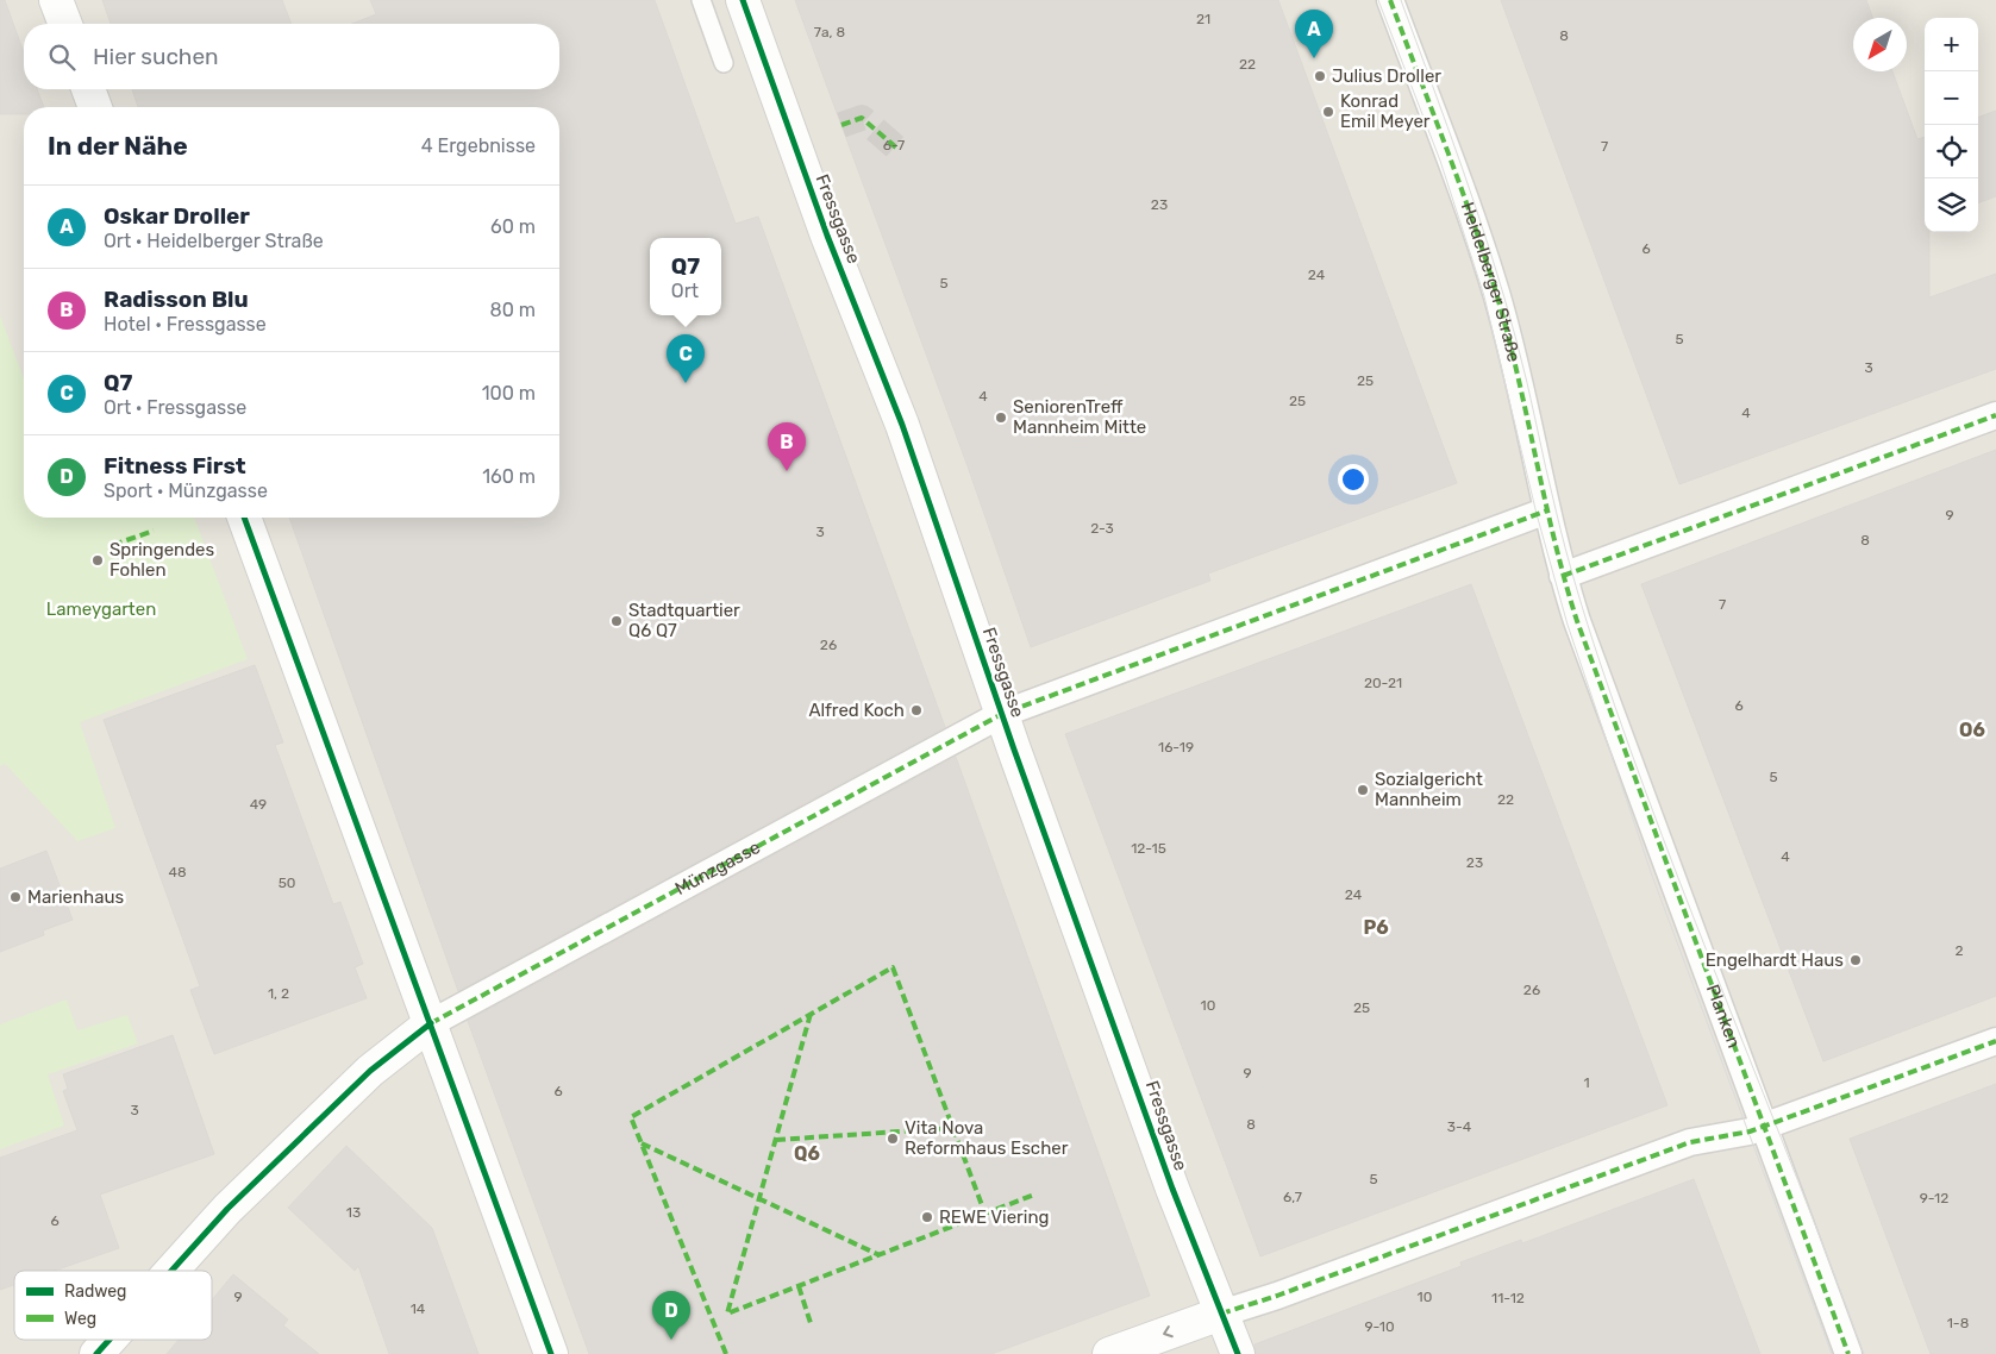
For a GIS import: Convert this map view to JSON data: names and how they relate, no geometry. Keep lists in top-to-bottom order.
{
  "streets": {
    "street": [
      "Fressgasse",
      "Heidelberger Straße",
      "Münzgasse",
      "Planken"
    ]
  },
  "crossings": [
    ["Fressgasse", "Münzgasse"],
    ["Heidelberger Straße", "Münzgasse"],
    ["Heidelberger Straße", "Planken"]
  ],
  "districts": ["O6", "P6", "Q6"],
  "parks": ["Lameygarten"],
  "places": [
    "Julius Droller",
    "Konrad Emil Meyer",
    "SeniorenTreff Mannheim Mitte",
    "Springendes Fohlen",
    "Stadtquartier Q6 Q7",
    "Alfred Koch",
    "Sozialgericht Mannheim",
    "Marienhaus",
    "Engelhardt Haus",
    "Vita Nova Reformhaus Escher",
    "REWE Viering"
  ],
  "house_numbers": [
    "21",
    "7a, 8",
    "8",
    "22",
    "6-7",
    "7",
    "23",
    "6",
    "24",
    "5",
    "5",
    "3",
    "25",
    "4",
    "25",
    "4",
    "9",
    "2-3",
    "3",
    "8",
    "7",
    "26",
    "20-21",
    "6",
    "16-19",
    "5",
    "22",
    "49",
    "12-15",
    "4",
    "23",
    "48",
    "50",
    "24",
    "2",
    "26",
    "1, 2",
    "10",
    "25",
    "9",
    "1",
    "6",
    "3",
    "8",
    "3-4",
    "5",
    "6,7",
    "9-12",
    "13",
    "6",
    "9",
    "10",
    "11-12",
    "14",
    "1-8",
    "9-10"
  ],
  "legend": ["Radweg", "Weg"],
  "north": "bottom left",
  "page": {
    "pins": [
      "A",
      "C",
      "B",
      "D"
    ],
    "map_buttons": ["+", "−"],
    "search": "Hier suchen",
    "heading": ["In der Nähe", "4 Ergebnisse"],
    "list": [
      {
        "mark": "A",
        "name": "Oskar Droller",
        "note": "Ort · Heidelberger Straße",
        "value": "60 m"
      },
      {
        "mark": "B",
        "name": "Radisson Blu",
        "note": "Hotel · Fressgasse",
        "value": "80 m"
      },
      {
        "mark": "C",
        "name": "Q7",
        "note": "Ort · Fressgasse",
        "value": "100 m"
      },
      {
        "mark": "D",
        "name": "Fitness First",
        "note": "Sport · Münzgasse",
        "value": "160 m"
      }
    ],
    "popup": ["Q7", "Ort"]
  }
}
